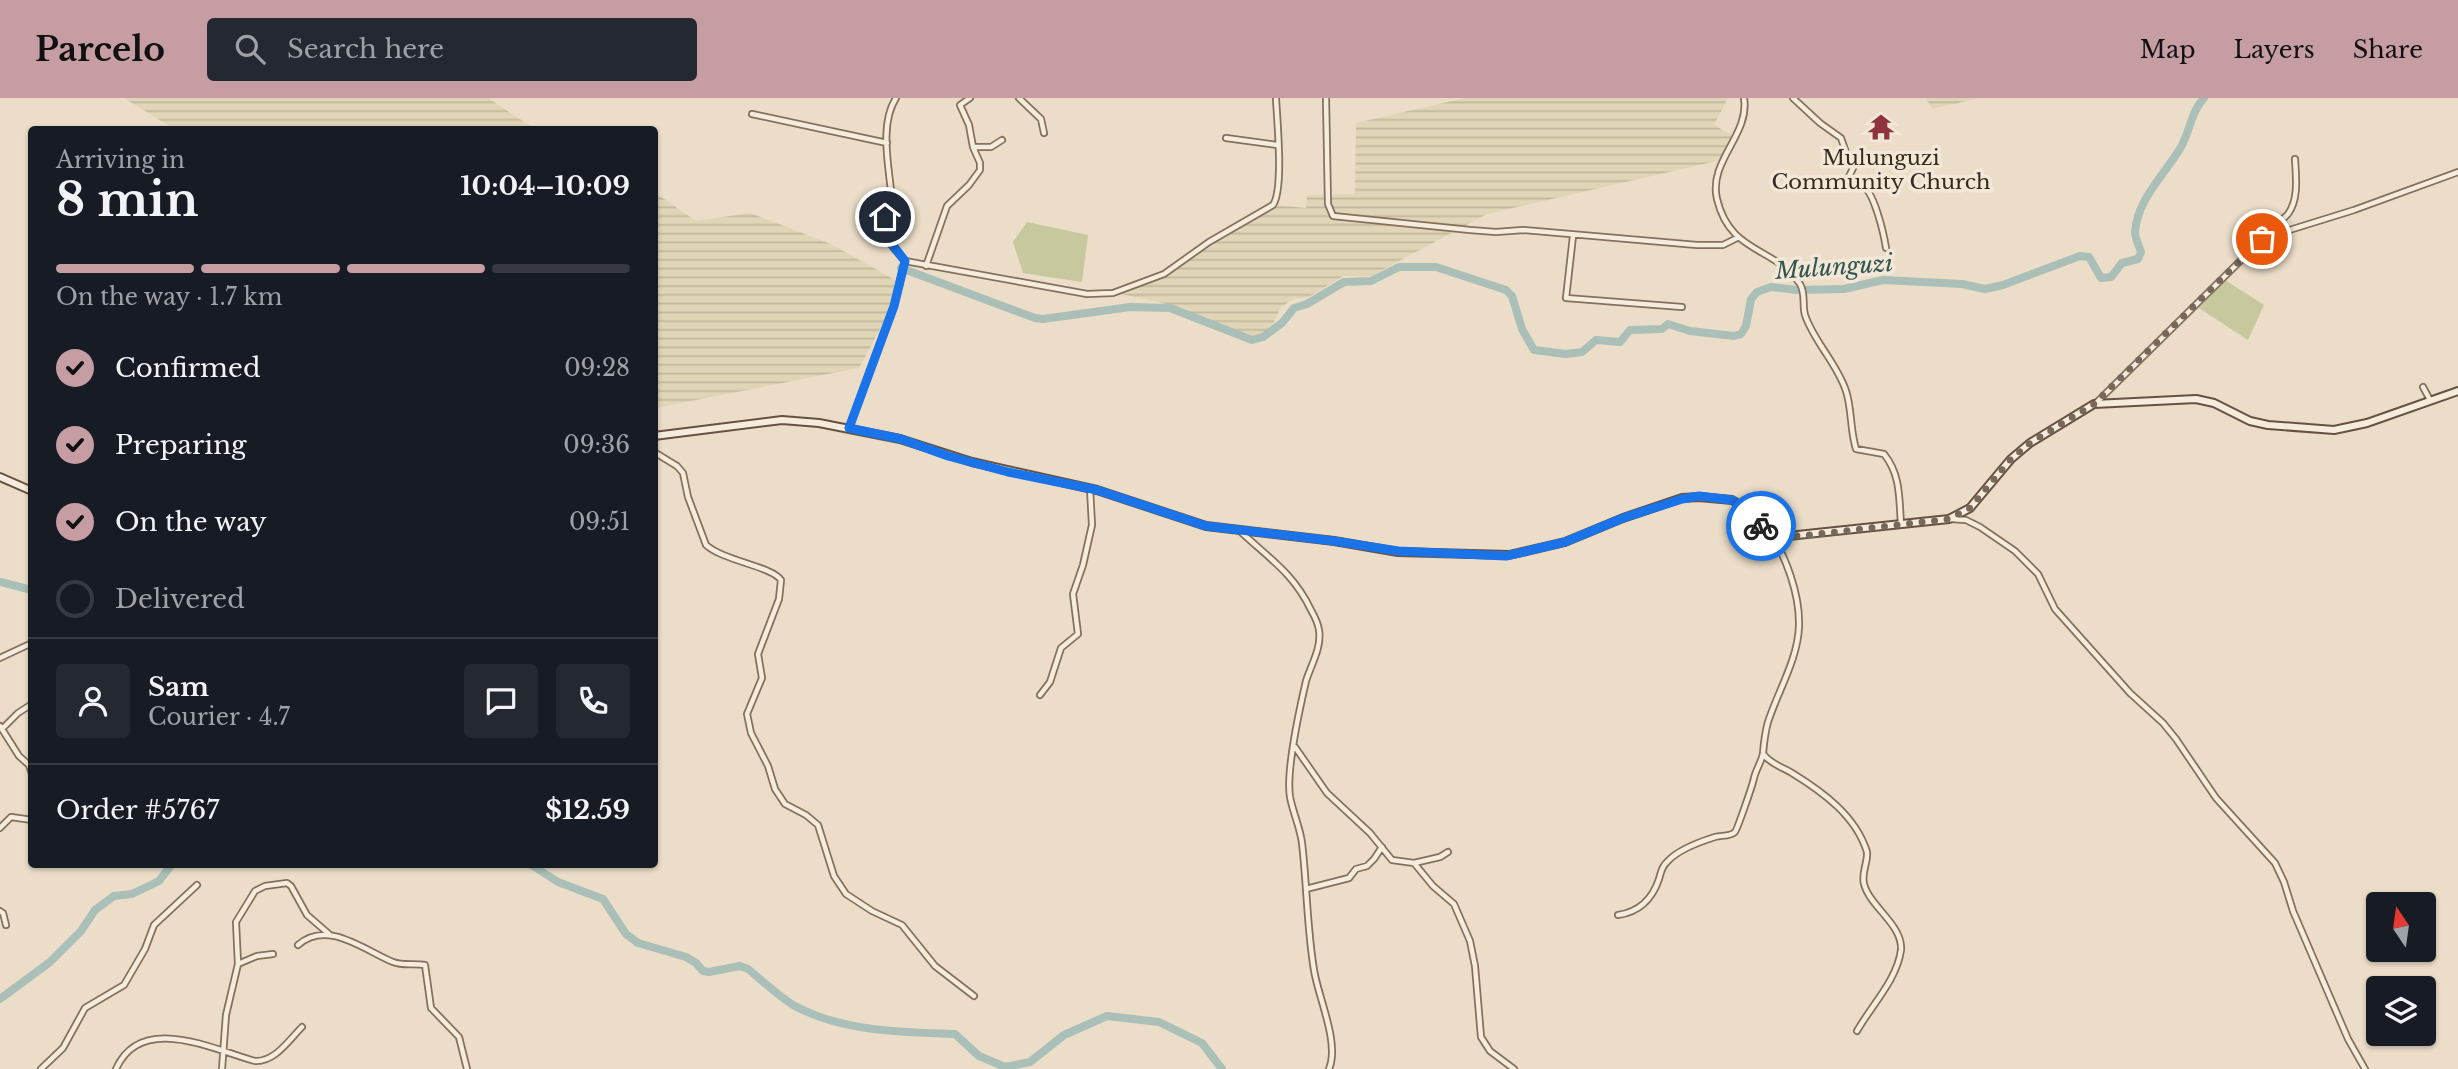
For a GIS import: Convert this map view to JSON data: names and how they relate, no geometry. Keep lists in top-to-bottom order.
{
  "water": ["Mulunguzi"],
  "places": {
    "temple": ["Mulunguzi Community Church"]
  },
  "north": "top",
  "page": {
    "header": "Parcelo",
    "search": "Search here",
    "nav": ["Map", "Layers", "Share"],
    "heading": ["8 min", "Arriving in", "10:04–10:09"],
    "panel": [
      "Sam",
      "Courier · 4.7",
      "Order #5767",
      "$12.59"
    ],
    "bar": "On the way · 1.7 km",
    "list": [
      ["Confirmed", "09:28"],
      ["Preparing", "09:36"],
      ["On the way", "09:51"],
      "Delivered"
    ]
  }
}
